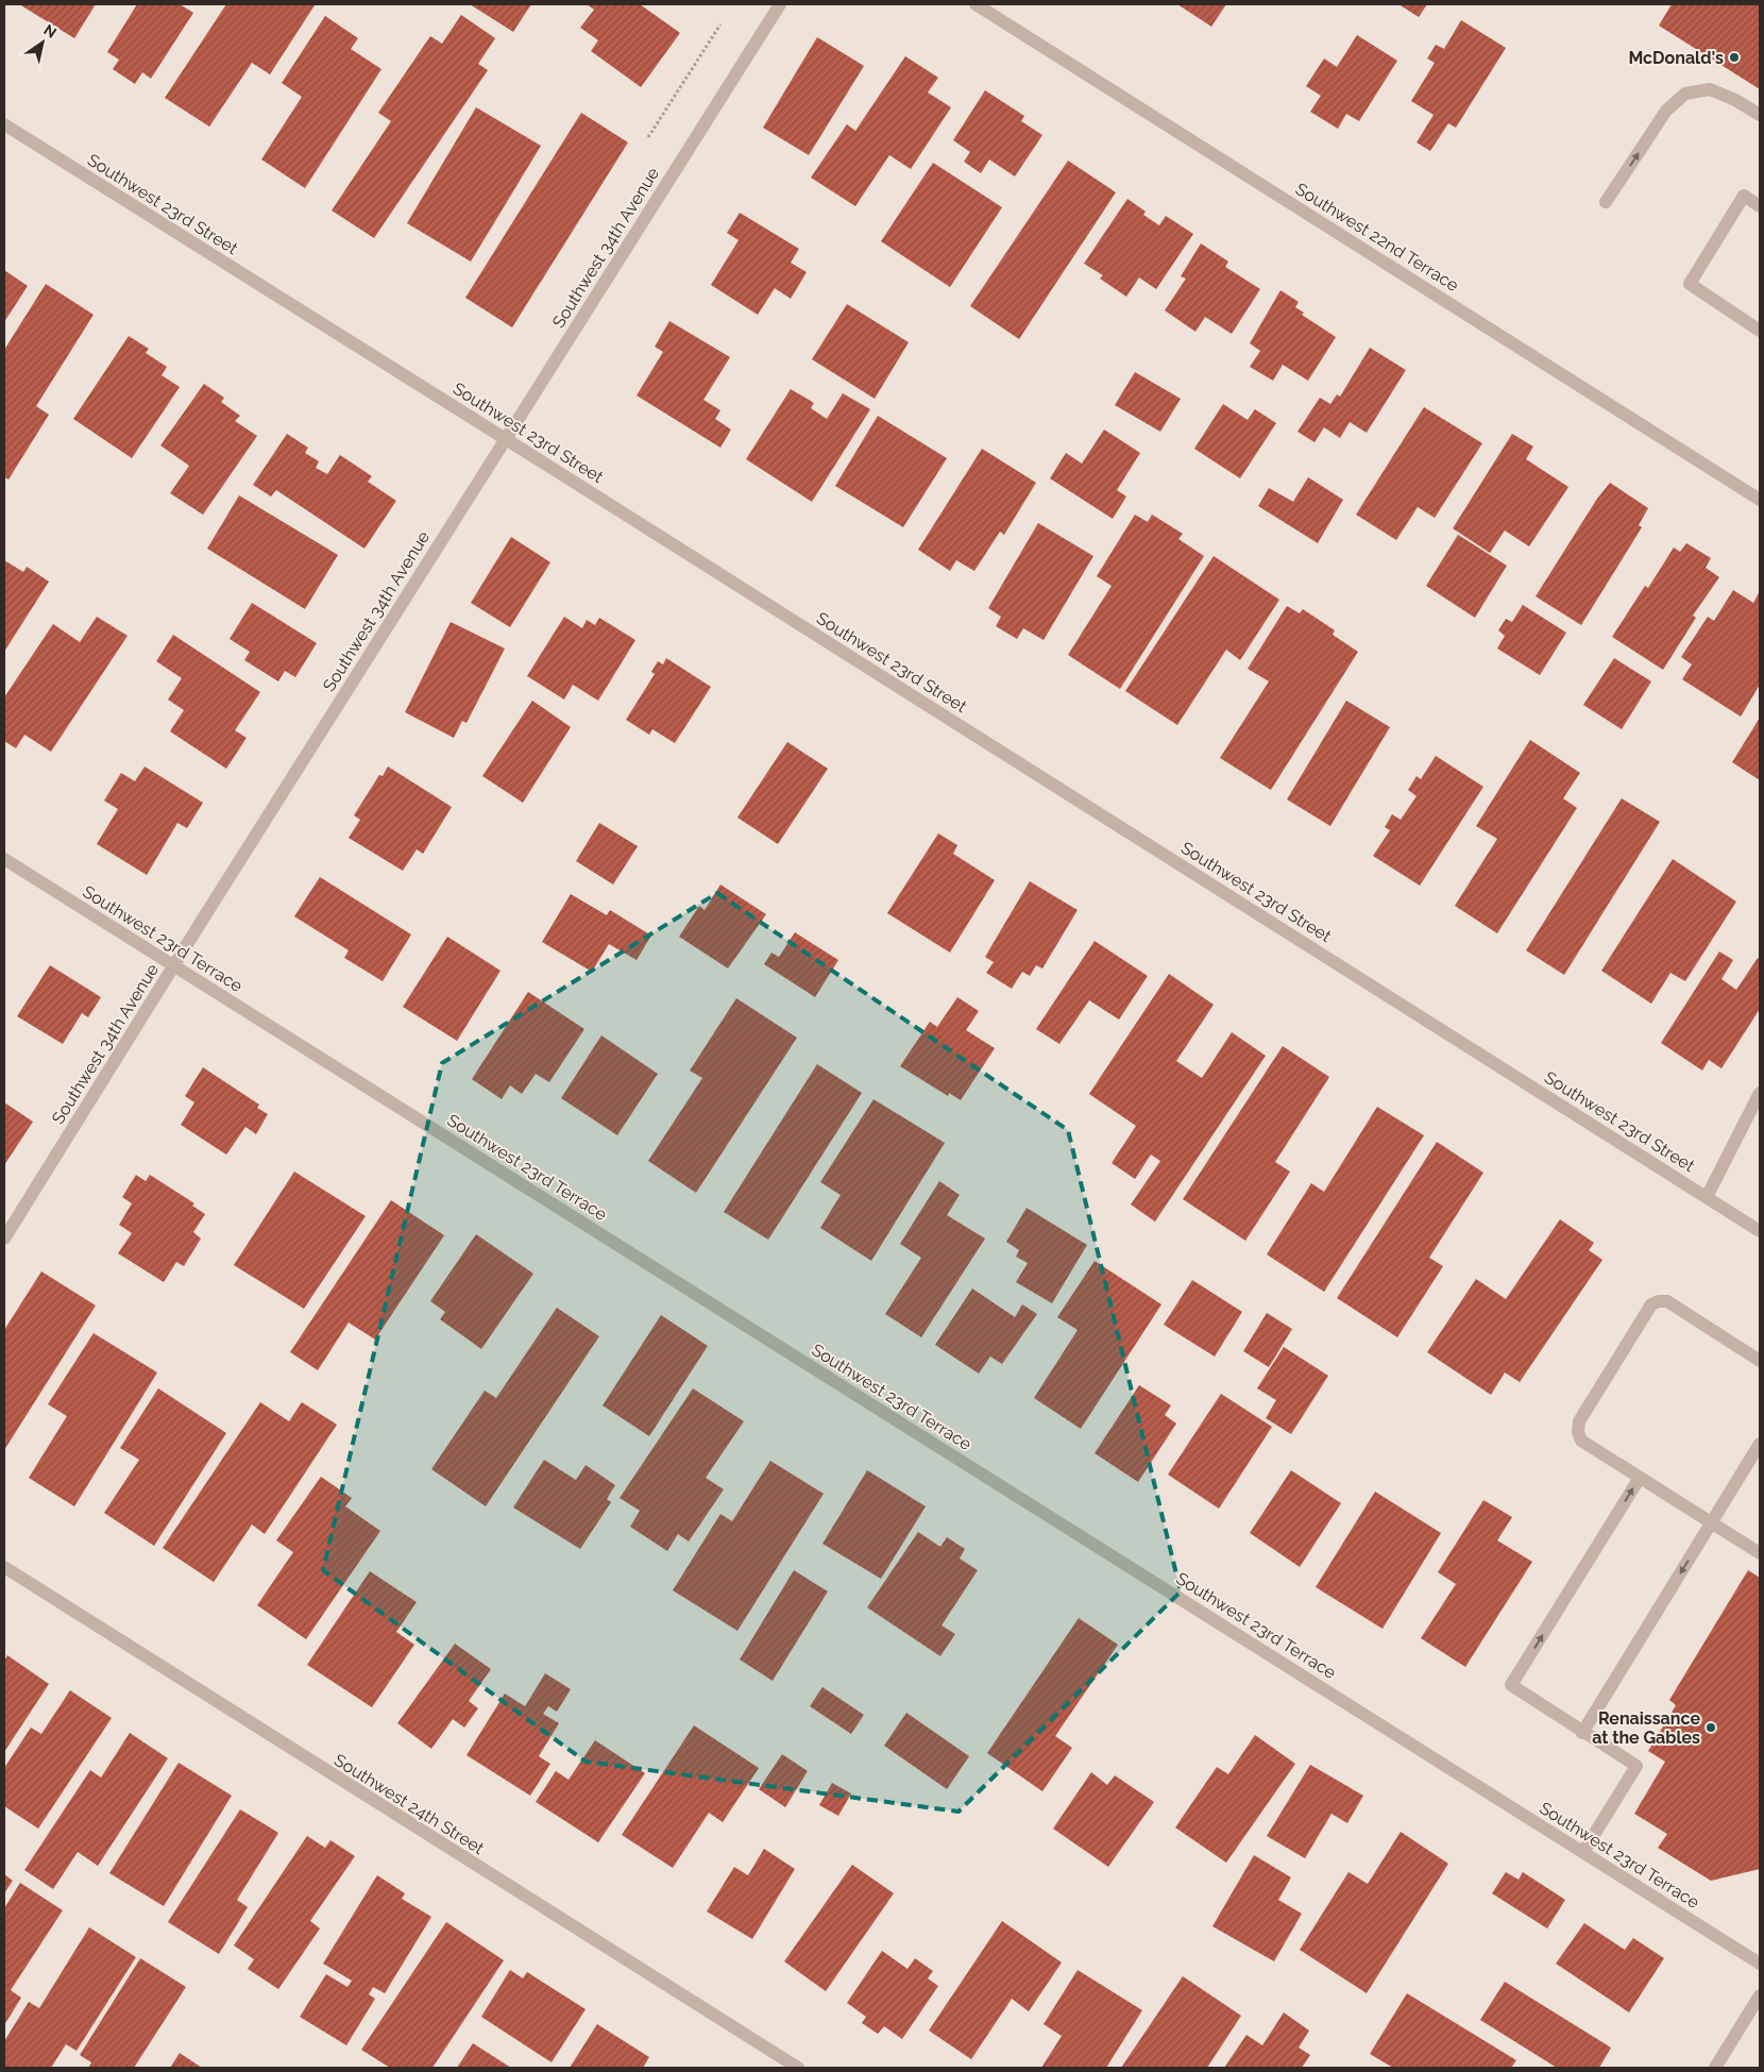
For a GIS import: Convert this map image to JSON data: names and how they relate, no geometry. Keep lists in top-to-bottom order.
{
  "streets": {
    "street": [
      "Southwest 23rd Street",
      "Southwest 22nd Terrace",
      "Southwest 34th Avenue",
      "Southwest 23rd Terrace",
      "Southwest 24th Street"
    ]
  },
  "crossings": [
    ["Southwest 23rd Street", "Southwest 34th Avenue"],
    ["Southwest 34th Avenue", "Southwest 23rd Terrace"]
  ],
  "places": ["McDonald's", "Renaissance at the Gables"],
  "north": "top right"
}
